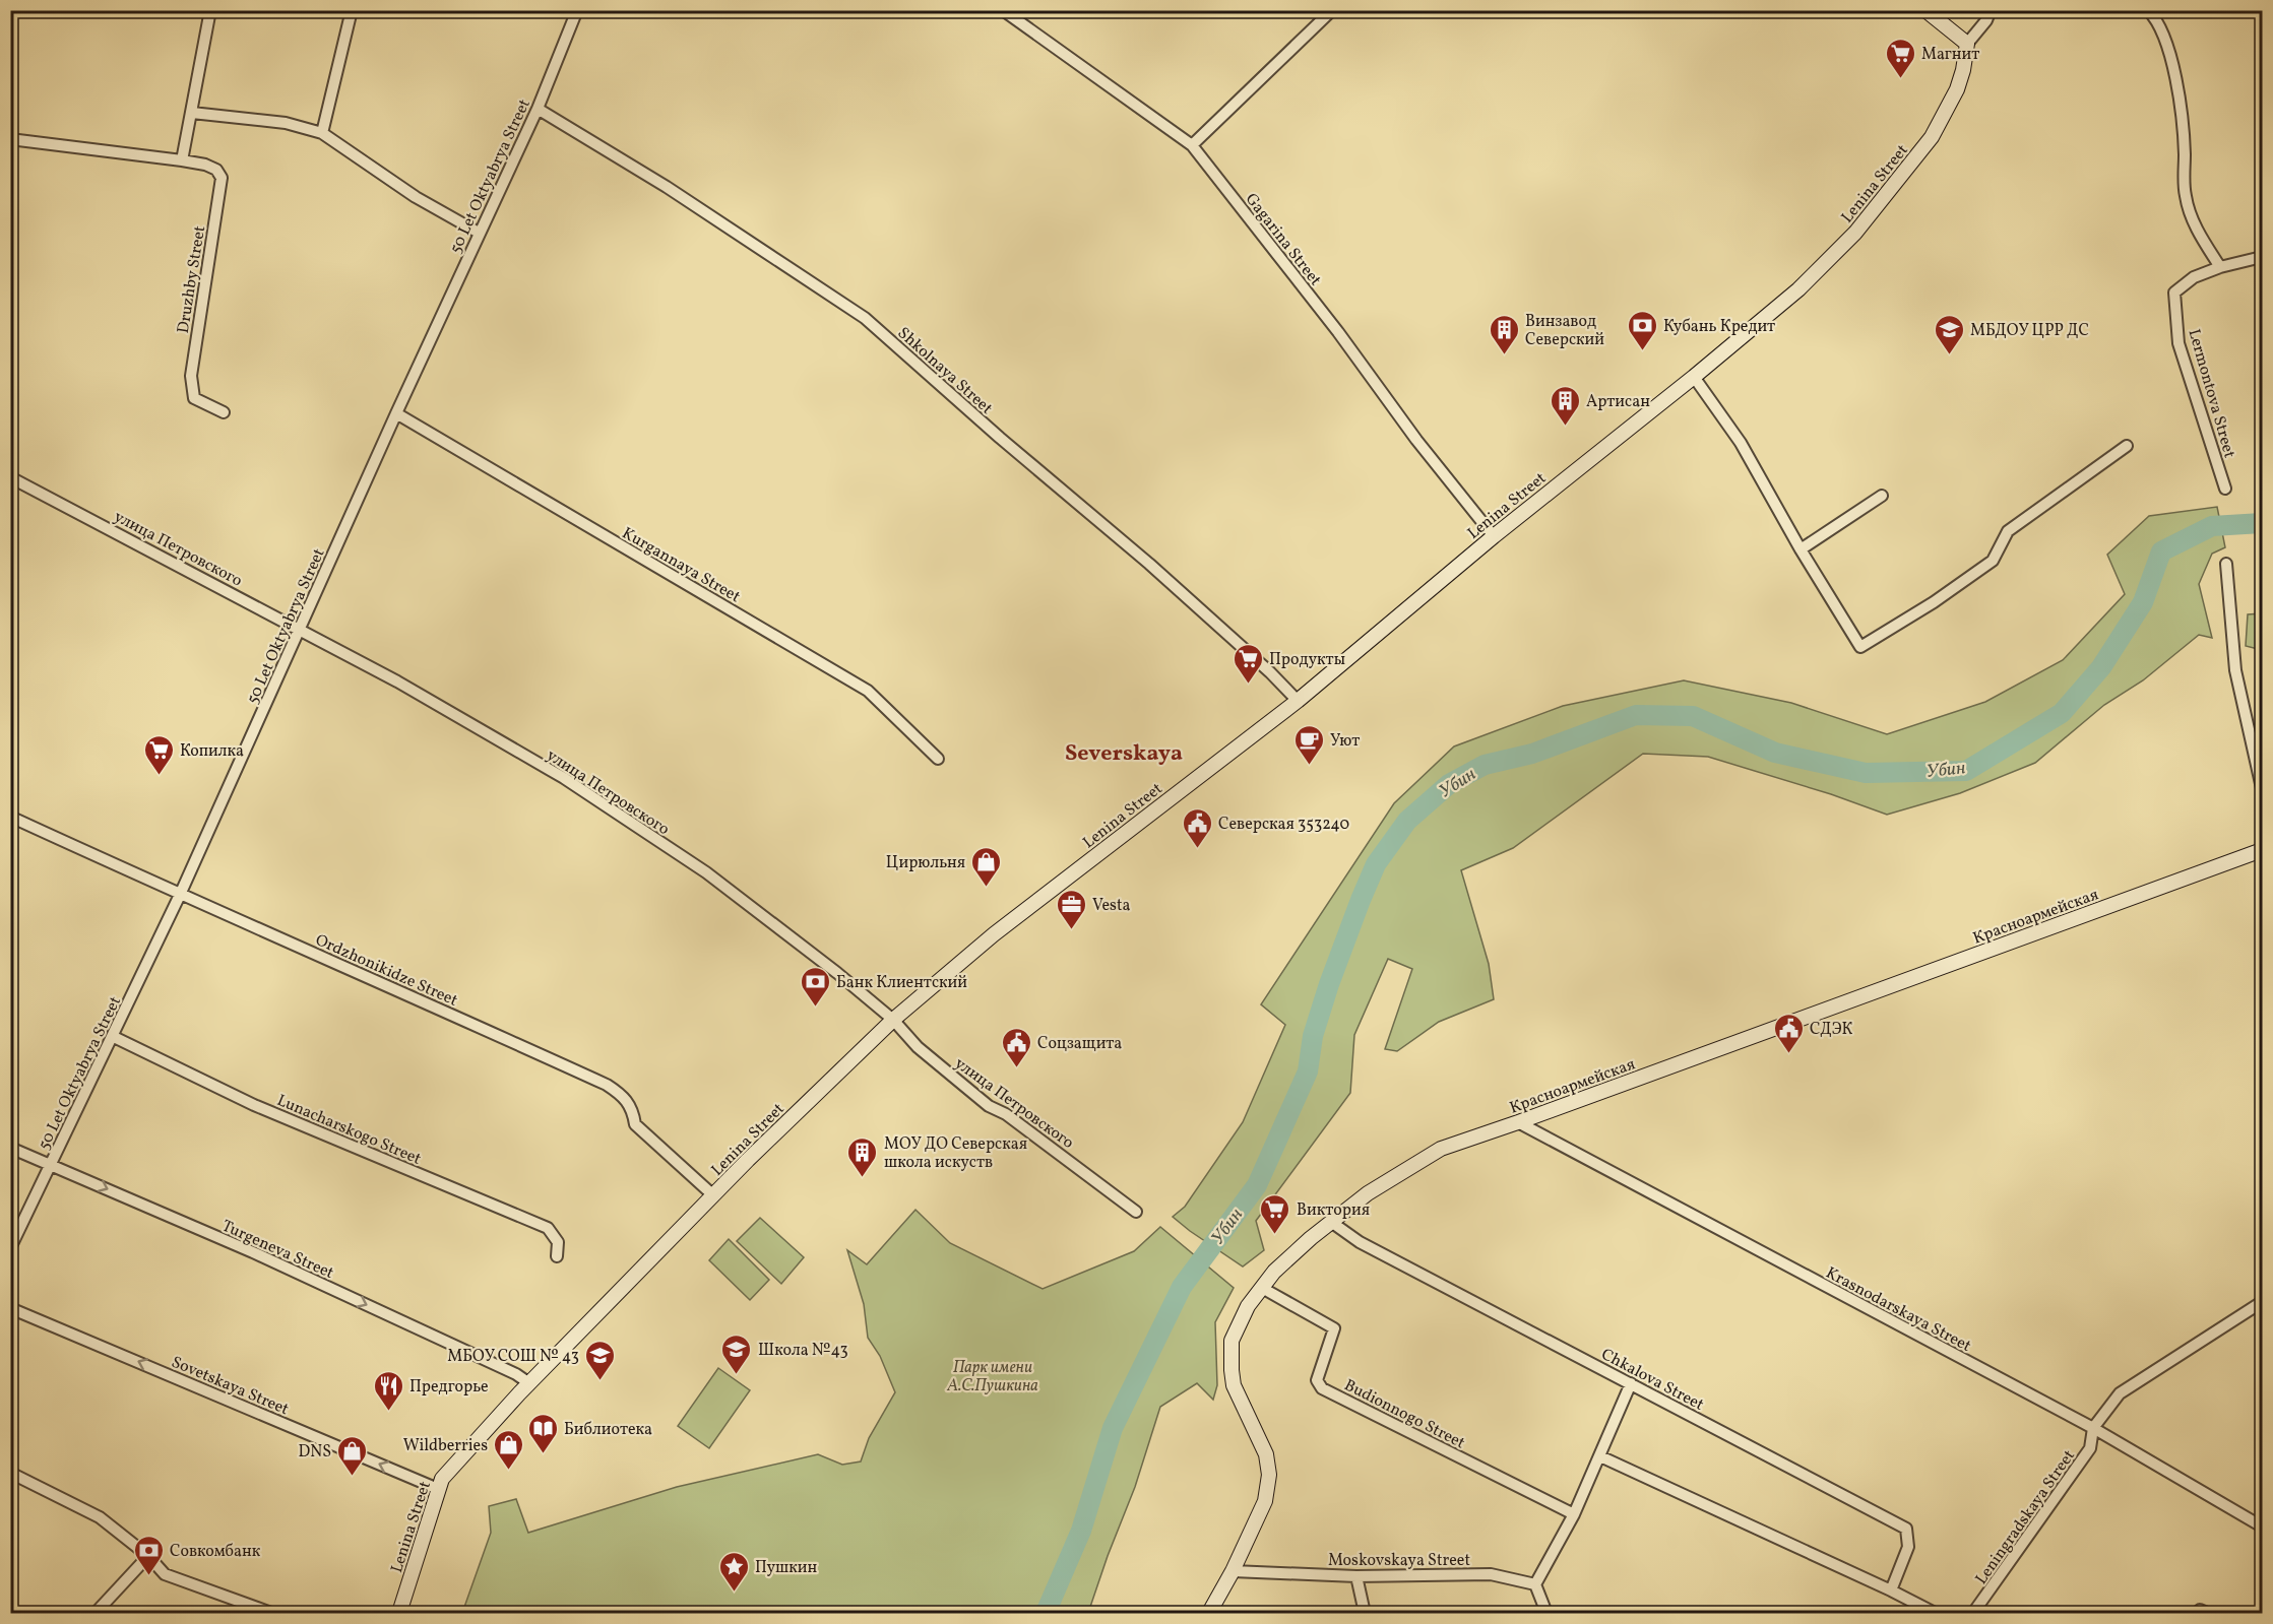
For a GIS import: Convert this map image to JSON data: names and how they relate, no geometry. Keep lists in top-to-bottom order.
{
  "streets": {
    "street": [
      "50 Let Oktyabrya Street",
      "Lenina Street",
      "Gagarina Street",
      "Druzhby Street",
      "Shkolnaya Street",
      "Lermontova Street",
      "улица Петровского",
      "Kurgannaya Street",
      "Красноармейская",
      "Ordzhonikidze Street",
      "Lunacharskogo Street",
      "Turgeneva Street",
      "Krasnodarskaya Street",
      "Chkalova Street",
      "Sovetskaya Street",
      "Budionnogo Street",
      "Leningradskaya Street",
      "Moskovskaya Street"
    ]
  },
  "crossings": [
    ["50 Let Oktyabrya Street", "Shkolnaya Street"],
    ["50 Let Oktyabrya Street", "улица Петровского"],
    ["50 Let Oktyabrya Street", "Kurgannaya Street"],
    ["50 Let Oktyabrya Street", "Ordzhonikidze Street"],
    ["50 Let Oktyabrya Street", "Lunacharskogo Street"],
    ["50 Let Oktyabrya Street", "Turgeneva Street"],
    ["Lenina Street", "Gagarina Street"],
    ["Lenina Street", "Shkolnaya Street"],
    ["Lenina Street", "улица Петровского"],
    ["Lenina Street", "Ordzhonikidze Street"],
    ["Lenina Street", "Turgeneva Street"],
    ["Lenina Street", "Sovetskaya Street"],
    ["Красноармейская", "Krasnodarskaya Street"],
    ["Красноармейская", "Chkalova Street"],
    ["Красноармейская", "Budionnogo Street"],
    ["Красноармейская", "Moskovskaya Street"],
    ["Krasnodarskaya Street", "Leningradskaya Street"]
  ],
  "one_way": ["Turgeneva Street", "Sovetskaya Street"],
  "districts": ["Severskaya"],
  "water": ["Убин"],
  "parks": ["Парк имени А.С.Пушкина"],
  "places": {
    "supermarket": [
      "Магнит",
      "Продукты",
      "Копилка",
      "Виктория"
    ],
    "bank": ["Кубань Кредит", "Банк Клиентский", "Совкомбанк"],
    "building": ["Винзавод Северский", "Артисан", "МОУ ДО Северская школа искуств"],
    "school or university": ["МБДОУ ЦРР ДС", "Школа №43", "МБОУ СОШ № 43"],
    "cafe": ["Уют"],
    "public building": ["Северская 353240", "СДЭК", "Соцзащита"],
    "shop": ["Цирюльня", "Wildberries", "DNS"],
    "office": ["Vesta"],
    "restaurant": ["Предгорье"],
    "library": ["Библиотека"],
    "place": ["Пушкин"]
  }
}
